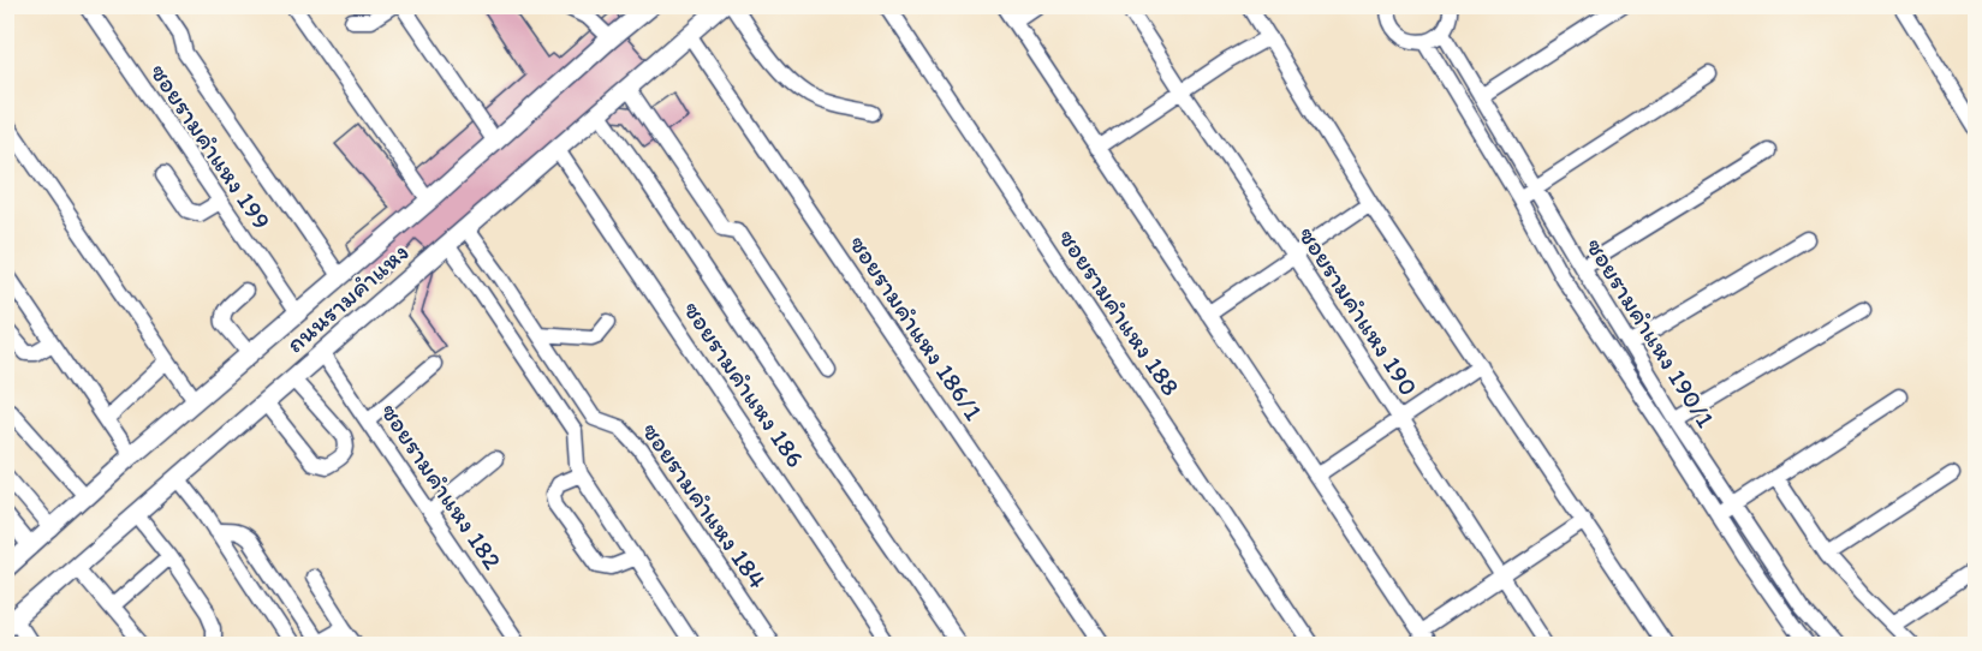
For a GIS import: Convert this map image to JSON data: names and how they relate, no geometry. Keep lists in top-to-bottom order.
{
  "streets": {
    "main road": ["ถนนรามคำแหง"],
    "street": [
      "ซอยรามคำแหง 199",
      "ซอยรามคำแหง 190",
      "ซอยรามคำแหง 188",
      "ซอยรามคำแหง 186/1",
      "ซอยรามคำแหง 190/1",
      "ซอยรามคำแหง 186",
      "ซอยรามคำแหง 182",
      "ซอยรามคำแหง 184"
    ]
  },
  "crossings": [
    ["ซอยรามคำแหง 199", "ถนนรามคำแหง"],
    ["ถนนรามคำแหง", "ซอยรามคำแหง 186/1"],
    ["ถนนรามคำแหง", "ซอยรามคำแหง 186"],
    ["ถนนรามคำแหง", "ซอยรามคำแหง 182"]
  ]
}
